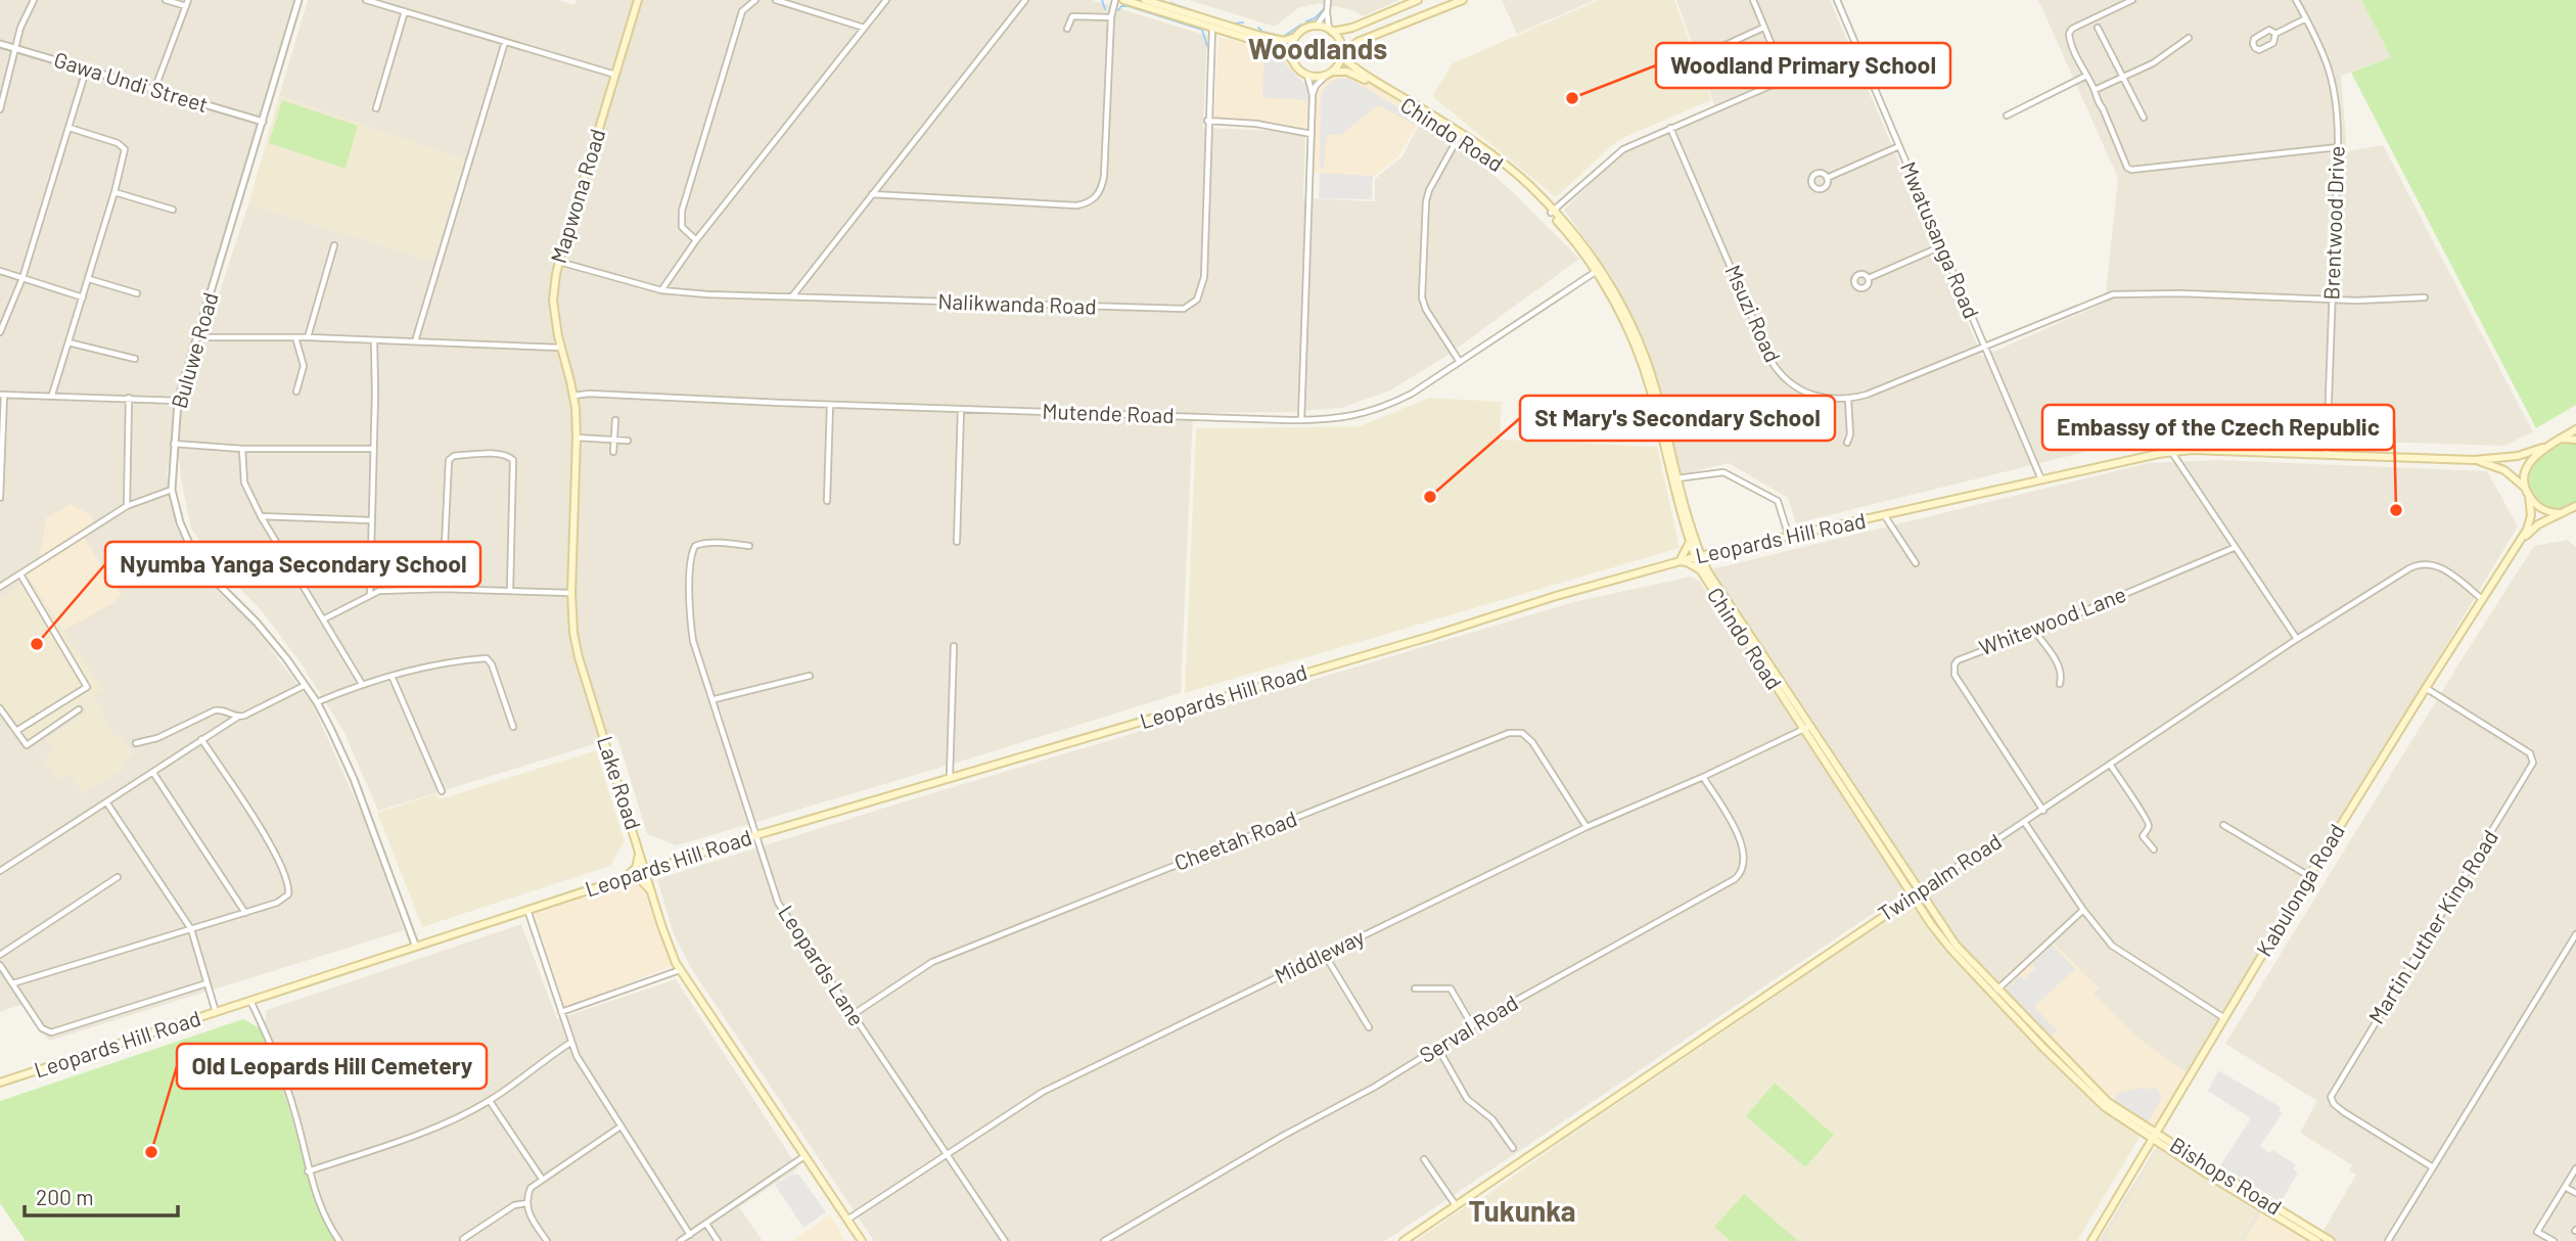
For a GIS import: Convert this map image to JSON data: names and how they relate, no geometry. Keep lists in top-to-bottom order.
{
  "streets": {
    "main road": [
      "Chindo Road",
      "Mapwona Road",
      "Leopards Hill Road",
      "Lake Road",
      "Twinpalm Road",
      "Kabulonga Road",
      "Bishops Road"
    ],
    "street": [
      "Gawa Undi Street",
      "Brentwood Drive",
      "Mwatusanga Road",
      "Nalikwanda Road",
      "Msuzi Road",
      "Buluwe Road",
      "Mutende Road",
      "Whitewood Lane",
      "Cheetah Road",
      "Martin Luther King Road",
      "Middleway",
      "Leopards Lane",
      "Serval Road"
    ]
  },
  "crossings": [
    ["Gawa Undi Street", "Buluwe Road"],
    ["Chindo Road", "Mutende Road"],
    ["Chindo Road", "Leopards Hill Road"],
    ["Chindo Road", "Twinpalm Road"],
    ["Chindo Road", "Kabulonga Road"],
    ["Chindo Road", "Middleway"],
    ["Chindo Road", "Bishops Road"],
    ["Mapwona Road", "Nalikwanda Road"],
    ["Mapwona Road", "Mutende Road"],
    ["Mapwona Road", "Lake Road"],
    ["Brentwood Drive", "Msuzi Road"],
    ["Brentwood Drive", "Leopards Hill Road"],
    ["Mwatusanga Road", "Msuzi Road"],
    ["Mwatusanga Road", "Leopards Hill Road"],
    ["Buluwe Road", "Leopards Hill Road"],
    ["Mutende Road", "Lake Road"],
    ["Leopards Hill Road", "Lake Road"],
    ["Leopards Hill Road", "Leopards Lane"],
    ["Whitewood Lane", "Twinpalm Road"],
    ["Lake Road", "Middleway"],
    ["Cheetah Road", "Middleway"],
    ["Cheetah Road", "Leopards Lane"],
    ["Twinpalm Road", "Kabulonga Road"],
    ["Kabulonga Road", "Martin Luther King Road"],
    ["Kabulonga Road", "Bishops Road"],
    ["Middleway", "Leopards Lane"],
    ["Middleway", "Serval Road"]
  ],
  "districts": ["Woodlands", "Tukunka"],
  "places": [
    "Woodland Primary School",
    "St Mary's Secondary School",
    "Embassy of the Czech Republic",
    "Nyumba Yanga Secondary School",
    "Old Leopards Hill Cemetery"
  ],
  "scale_bar": "200 m"
}
